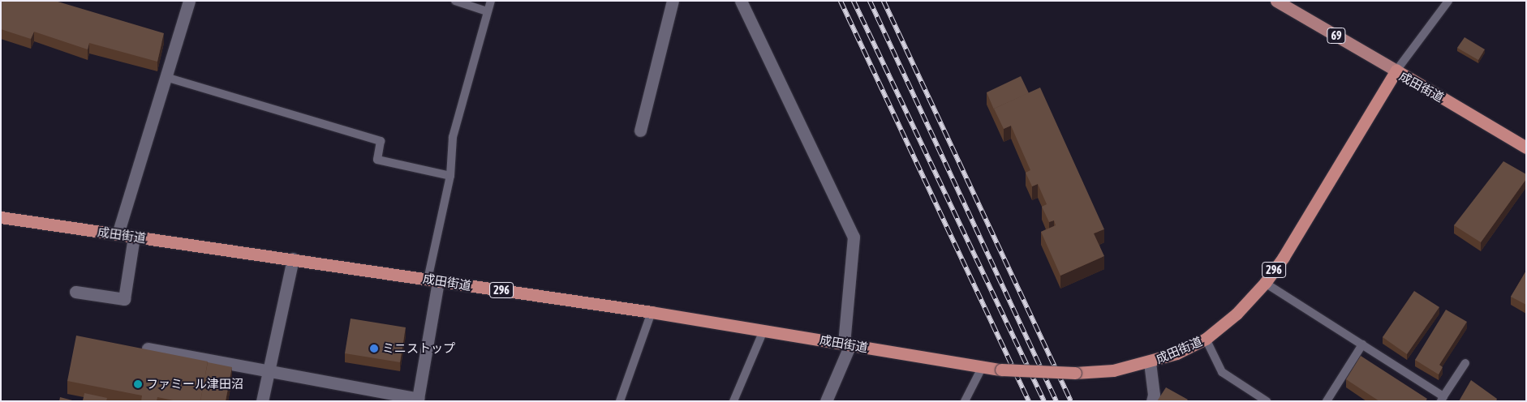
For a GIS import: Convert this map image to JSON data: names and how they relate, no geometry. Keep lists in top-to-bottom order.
{
  "streets": {
    "highway": ["成田街道", "296"],
    "main road": ["69"]
  },
  "crossings": [
    ["69", "成田街道"]
  ],
  "places": ["ミニストップ", "ファミール津田沼"]
}
